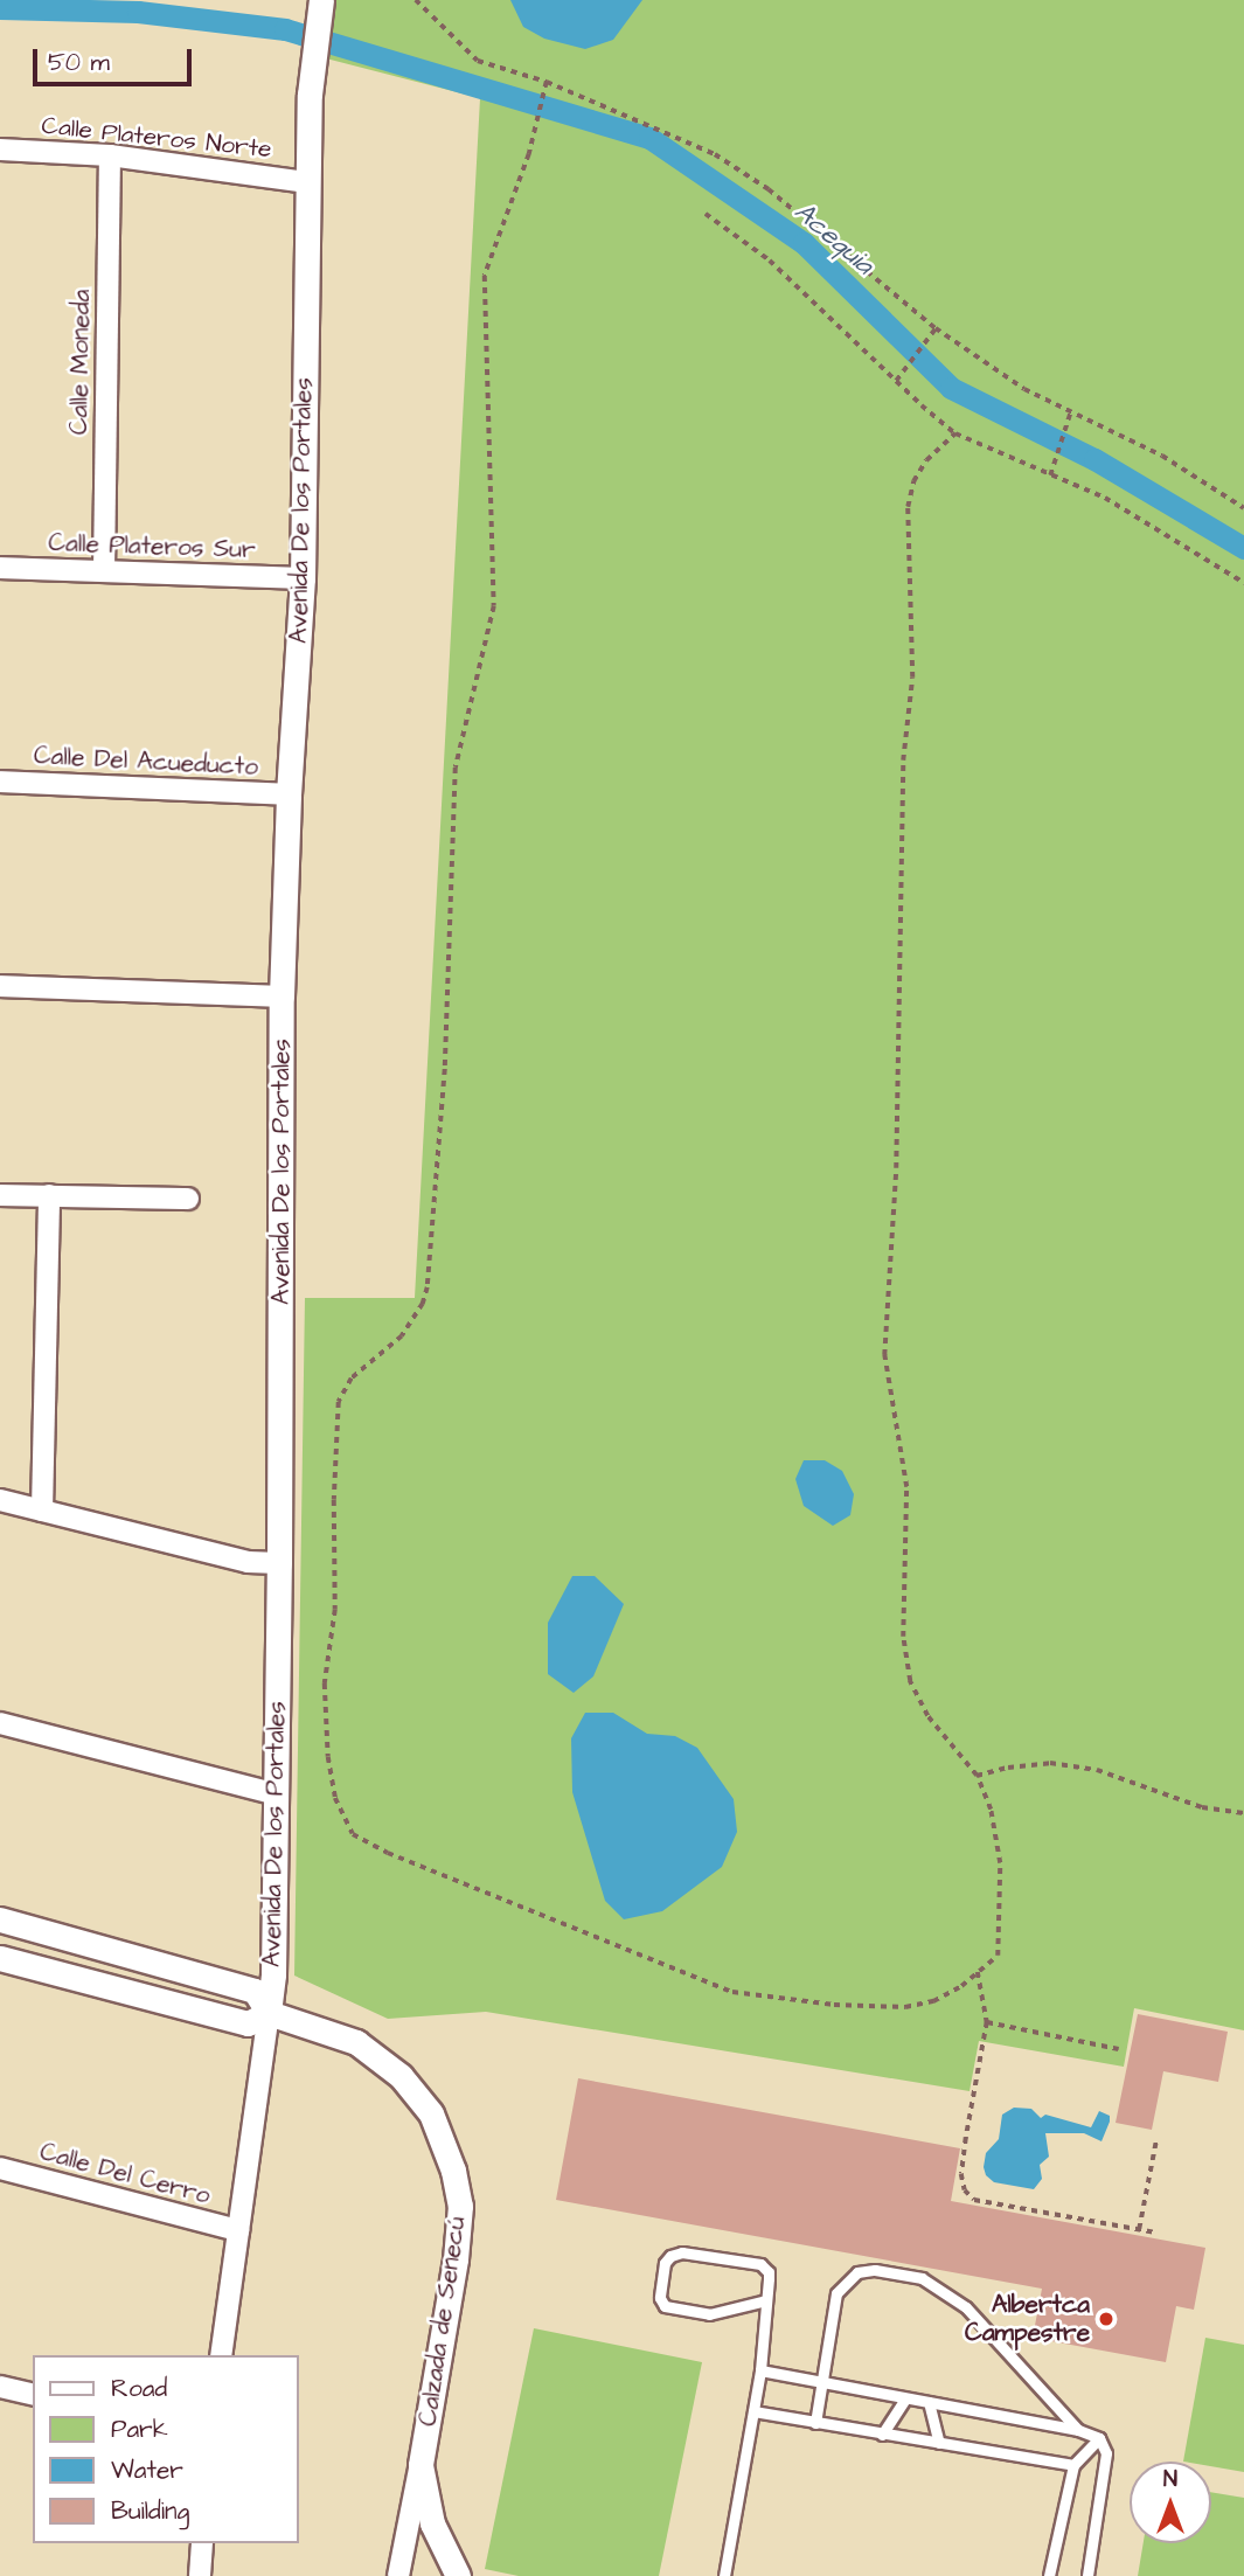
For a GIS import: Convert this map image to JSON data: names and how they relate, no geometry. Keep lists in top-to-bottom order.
{
  "streets": {
    "street": [
      "Calle Plateros Norte",
      "Calle Moneda",
      "Avenida De los Portales",
      "Calle Plateros Sur",
      "Calle Del Acueducto",
      "Calle Del Cerro",
      "Calzada de Senecú"
    ]
  },
  "crossings": [
    ["Calle Plateros Norte", "Calle Moneda"],
    ["Calle Plateros Norte", "Avenida De los Portales"],
    ["Calle Moneda", "Calle Plateros Sur"],
    ["Avenida De los Portales", "Calle Plateros Sur"],
    ["Avenida De los Portales", "Calle Del Acueducto"],
    ["Avenida De los Portales", "Calle Del Cerro"],
    ["Avenida De los Portales", "Calzada de Senecú"]
  ],
  "water": ["Acequia"],
  "places": ["Albertca Campestre"],
  "legend": [
    "Road",
    "Park",
    "Water",
    "Building"
  ],
  "scale_bar": "50 m",
  "north": "top"
}
